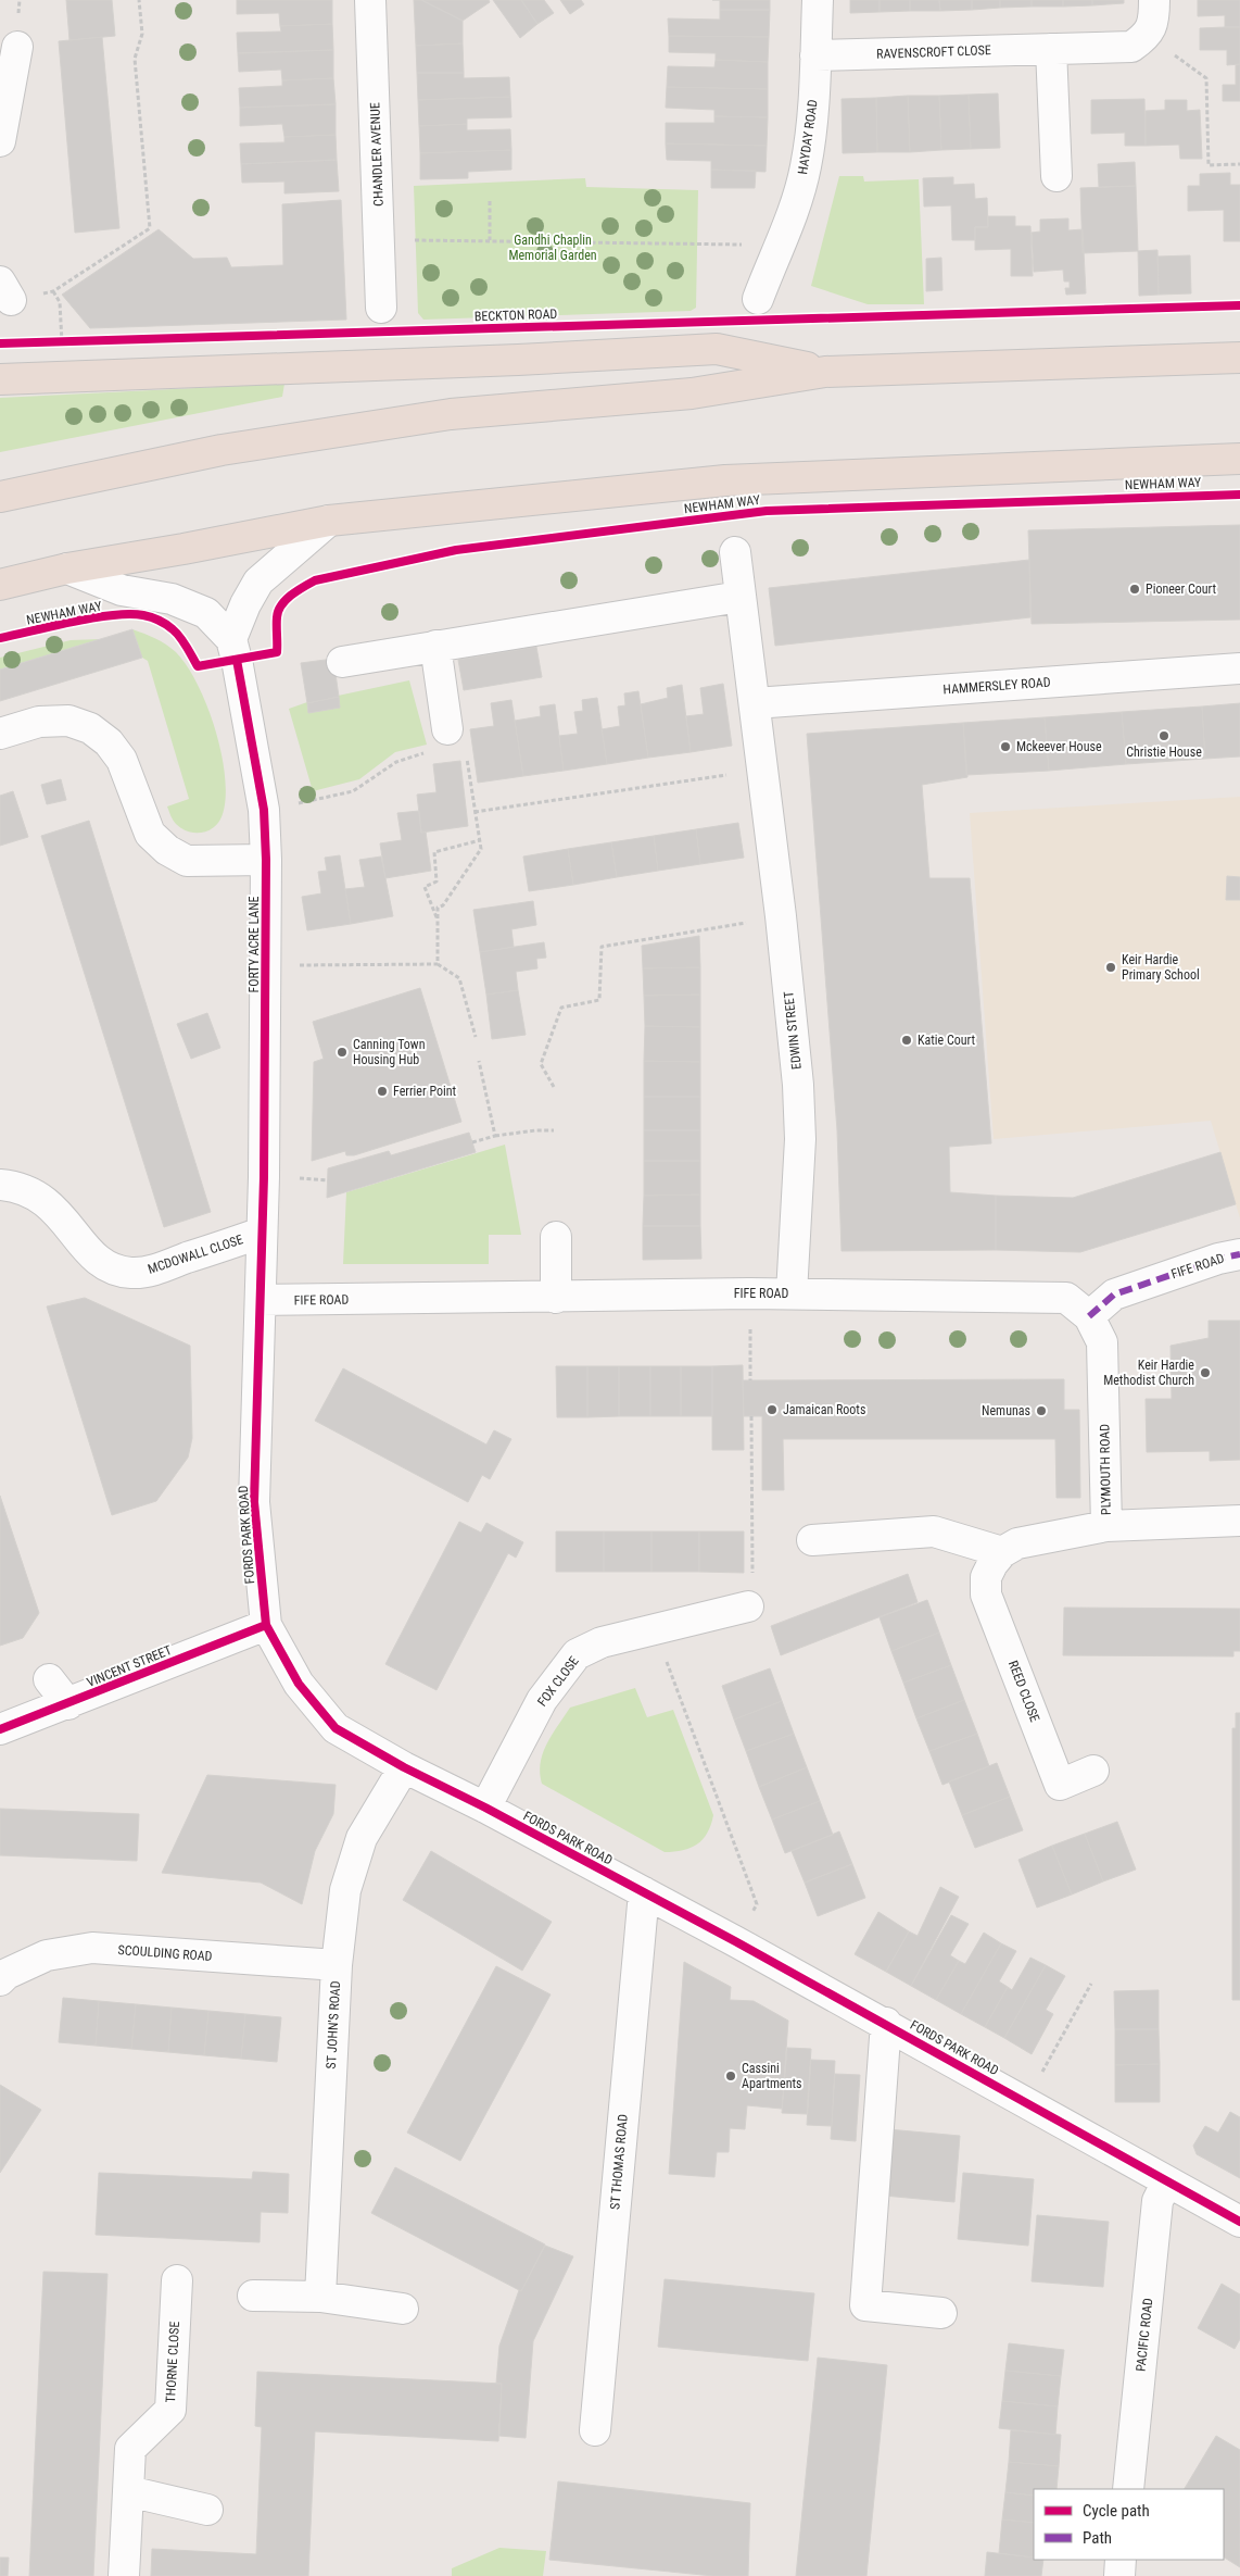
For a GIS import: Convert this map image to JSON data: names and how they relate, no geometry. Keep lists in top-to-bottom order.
{
  "streets": {
    "highway": ["NEWHAM WAY"],
    "street": [
      "RAVENSCROFT CLOSE",
      "HAYDAY ROAD",
      "CHANDLER AVENUE",
      "HAMMERSLEY ROAD",
      "FORTY ACRE LANE",
      "EDWIN STREET",
      "MCDOWALL CLOSE",
      "FIFE ROAD",
      "PLYMOUTH ROAD",
      "FORDS PARK ROAD",
      "VINCENT STREET",
      "FOX CLOSE",
      "REED CLOSE",
      "SCOULDING ROAD",
      "ST JOHN'S ROAD",
      "ST THOMAS ROAD",
      "PACIFIC ROAD",
      "THORNE CLOSE"
    ],
    "cycle path": ["BECKTON ROAD"]
  },
  "crossings": [
    ["RAVENSCROFT CLOSE", "HAYDAY ROAD"],
    ["HAMMERSLEY ROAD", "EDWIN STREET"],
    ["FORTY ACRE LANE", "MCDOWALL CLOSE"],
    ["FORTY ACRE LANE", "FORDS PARK ROAD"],
    ["EDWIN STREET", "FIFE ROAD"],
    ["MCDOWALL CLOSE", "FORDS PARK ROAD"],
    ["FIFE ROAD", "PLYMOUTH ROAD"],
    ["FIFE ROAD", "FORDS PARK ROAD"],
    ["FORDS PARK ROAD", "VINCENT STREET"],
    ["FORDS PARK ROAD", "FOX CLOSE"],
    ["FORDS PARK ROAD", "ST JOHN'S ROAD"],
    ["FORDS PARK ROAD", "ST THOMAS ROAD"],
    ["FORDS PARK ROAD", "PACIFIC ROAD"],
    ["SCOULDING ROAD", "ST JOHN'S ROAD"]
  ],
  "parks": ["Gandhi Chaplin Memorial Garden"],
  "places": [
    "Pioneer Court",
    "Christie House",
    "Mckeever House",
    "Keir Hardie Primary School",
    "Katie Court",
    "Canning Town Housing Hub",
    "Ferrier Point",
    "Keir Hardie Methodist Church",
    "Jamaican Roots",
    "Nemunas",
    "Cassini Apartments"
  ],
  "legend": ["Cycle path", "Path"]
}
